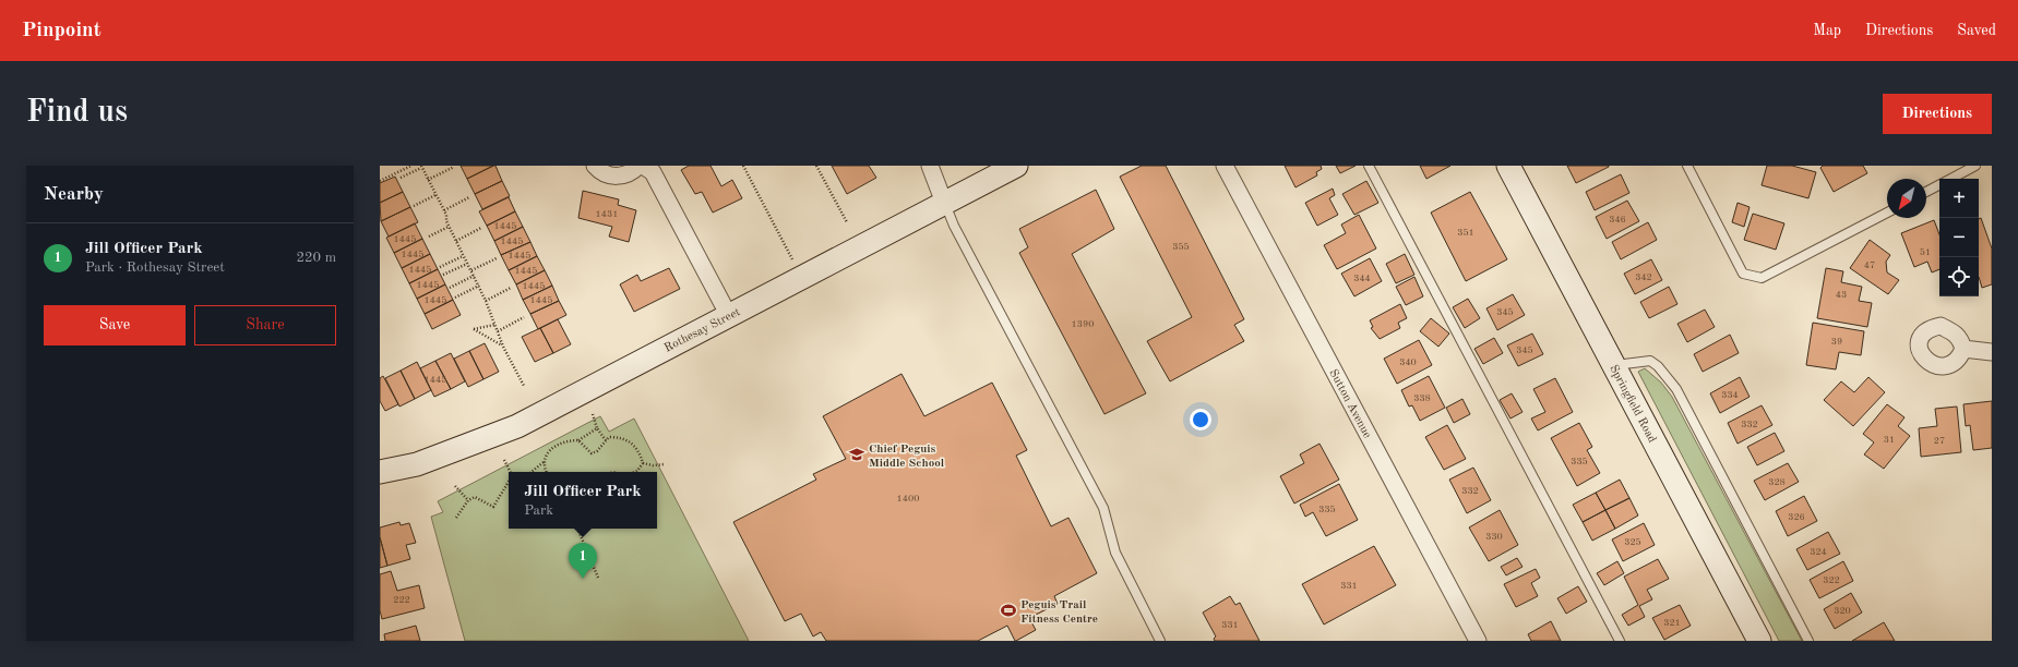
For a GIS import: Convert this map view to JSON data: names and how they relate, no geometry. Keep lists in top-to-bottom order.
{
  "streets": {
    "street": ["Rothesay Street", "Sutton Avenue", "Springfield Road"]
  },
  "places": {
    "school or university": ["Chief Peguis Middle School"],
    "sports": ["Peguis Trail Fitness Centre"]
  },
  "house_numbers": [
    "1431",
    "346",
    "1445",
    "351",
    "1445",
    "1445",
    "355",
    "51",
    "1445",
    "1445",
    "47",
    "1445",
    "1445",
    "342",
    "344",
    "1445",
    "1445",
    "43",
    "1445",
    "1445",
    "345",
    "1390",
    "39",
    "345",
    "340",
    "1445",
    "334",
    "338",
    "332",
    "31",
    "27",
    "335",
    "328",
    "332",
    "1400",
    "335",
    "326",
    "330",
    "325",
    "324",
    "322",
    "331",
    "222",
    "320",
    "321",
    "331"
  ],
  "north": "bottom left",
  "page": {
    "header": "Pinpoint",
    "nav": ["Map", "Directions", "Saved"],
    "buttons": [
      "Directions",
      ["Save", "Share"]
    ],
    "title": "Find us",
    "heading": "Nearby",
    "map_buttons": ["+", "−"],
    "list": [
      {
        "mark": "1",
        "name": "Jill Officer Park",
        "note": "Park · Rothesay Street",
        "value": "220 m"
      }
    ],
    "popup": ["Jill Officer Park", "Park"],
    "pins": "1"
  }
}
